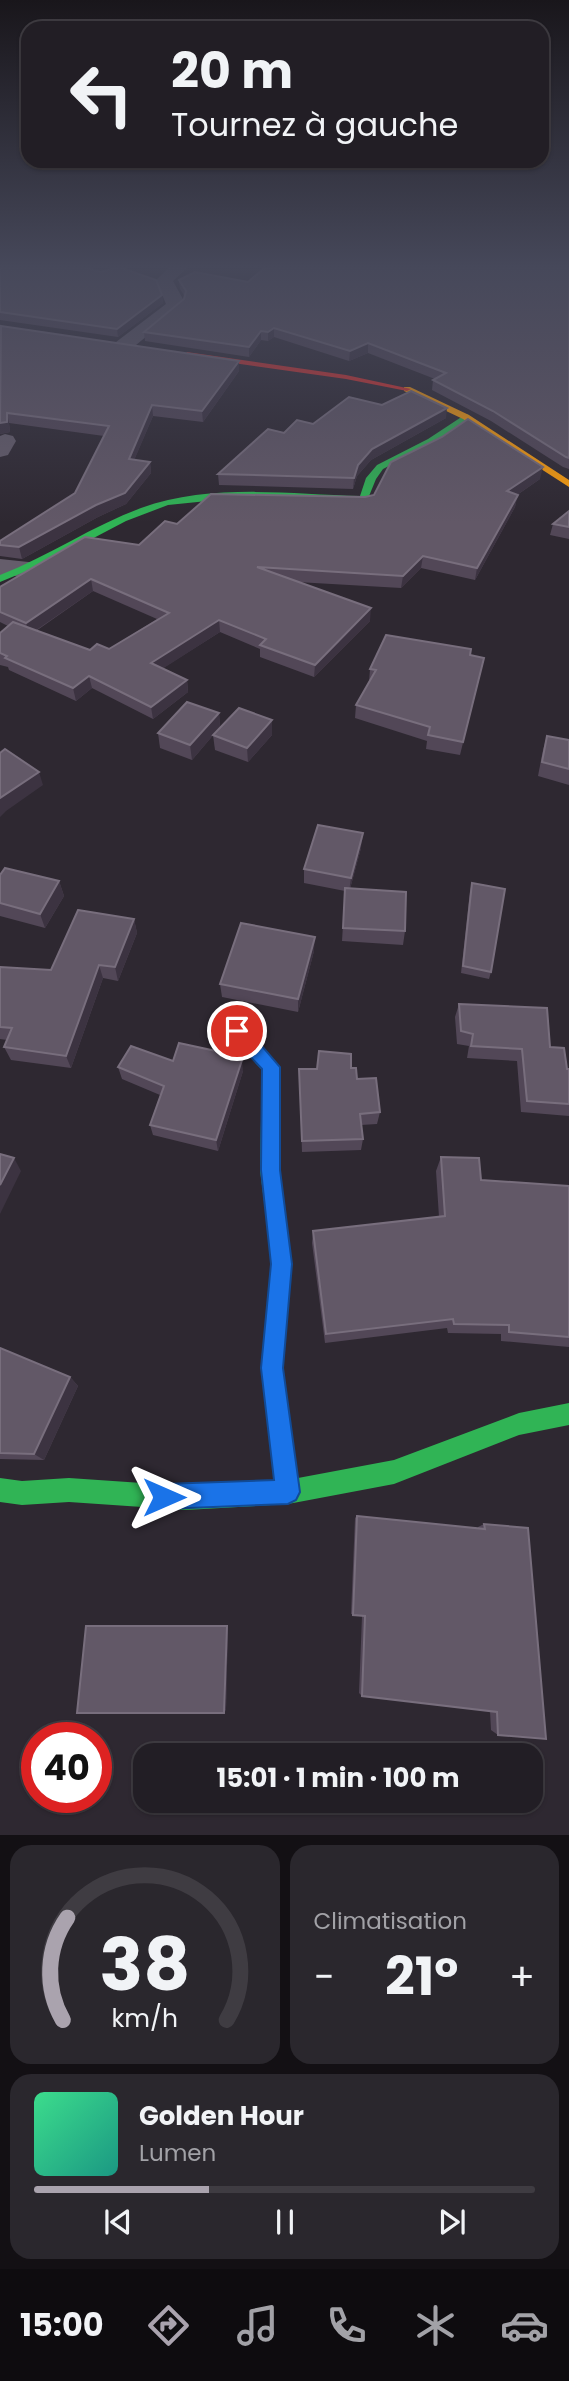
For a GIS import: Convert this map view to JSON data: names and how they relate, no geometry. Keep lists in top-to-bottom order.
{
  "page": {
    "turn": ["20 m", "Tournez à gauche"],
    "limit": "40",
    "trip": "15:01 · 1 min · 100 m",
    "tile": "Climatisation",
    "heat": ["−", "21°", "+"],
    "song": ["Golden Hour", "Lumen"],
    "tabs": "15:00",
    "gauge": ["38", "km/h"]
  }
}
